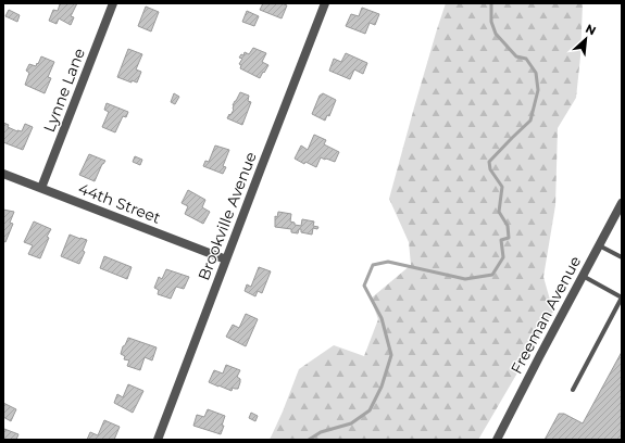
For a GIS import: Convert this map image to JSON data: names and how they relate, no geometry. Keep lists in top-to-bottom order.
{
  "streets": {
    "street": [
      "Lynne Lane",
      "44th Street",
      "Brookville Avenue",
      "Freeman Avenue"
    ]
  },
  "crossings": [
    ["Lynne Lane", "44th Street"],
    ["44th Street", "Brookville Avenue"]
  ],
  "north": "top right"
}
